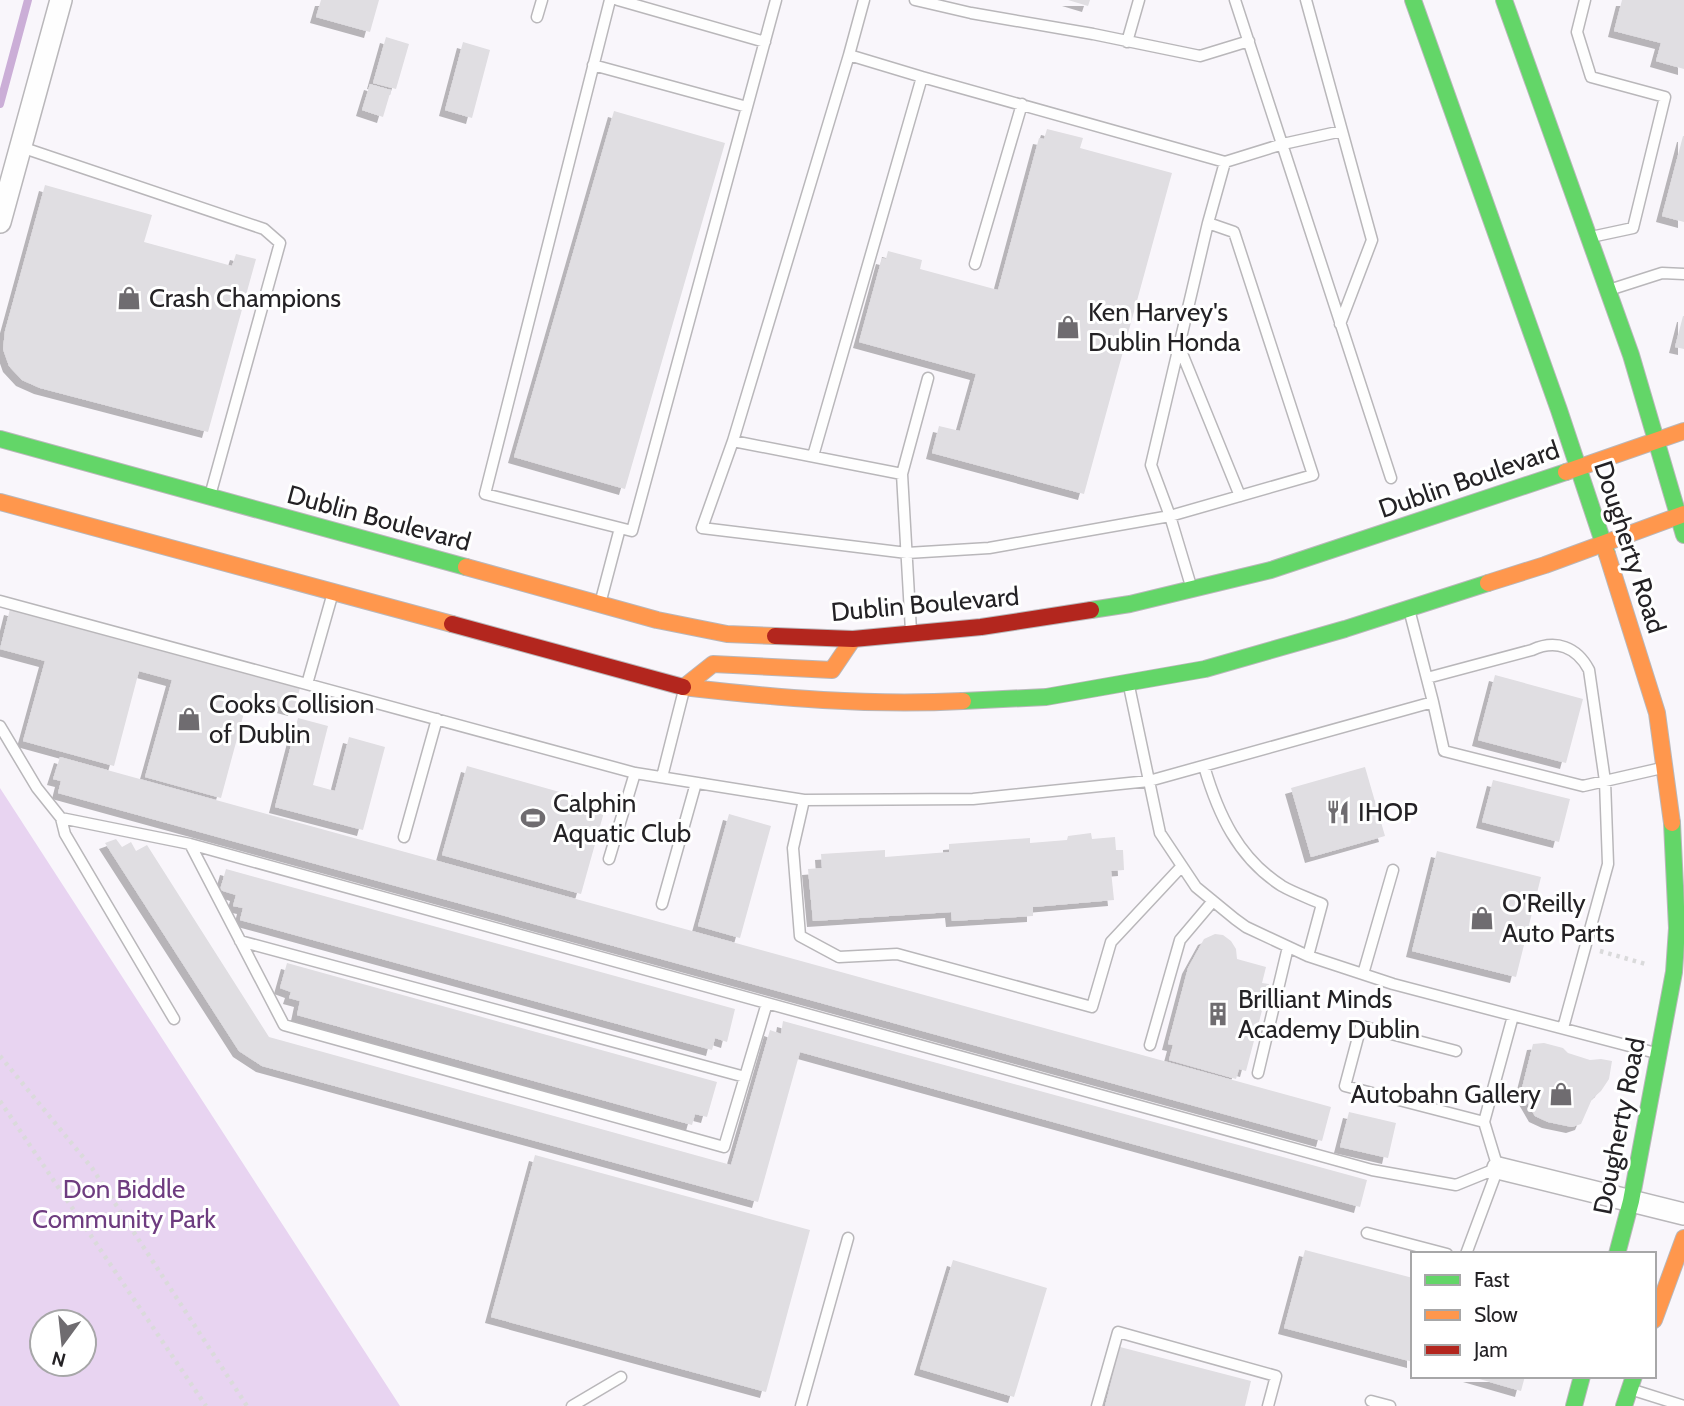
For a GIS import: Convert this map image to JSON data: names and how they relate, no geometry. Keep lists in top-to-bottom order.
{
  "streets": {
    "main road": ["Dublin Boulevard", "Dougherty Road"]
  },
  "crossings": [
    ["Dublin Boulevard", "Dougherty Road"]
  ],
  "parks": ["Don Biddle Community Park"],
  "places": {
    "shop": [
      "Crash Champions",
      "Ken Harvey's Dublin Honda",
      "Cooks Collision of Dublin",
      "O'Reilly Auto Parts",
      "Autobahn Gallery"
    ],
    "restaurant": ["IHOP"],
    "sports": ["Calphin Aquatic Club"],
    "building": ["Brilliant Minds Academy Dublin"]
  },
  "legend": ["Fast", "Slow", "Jam"],
  "north": "bottom"
}
